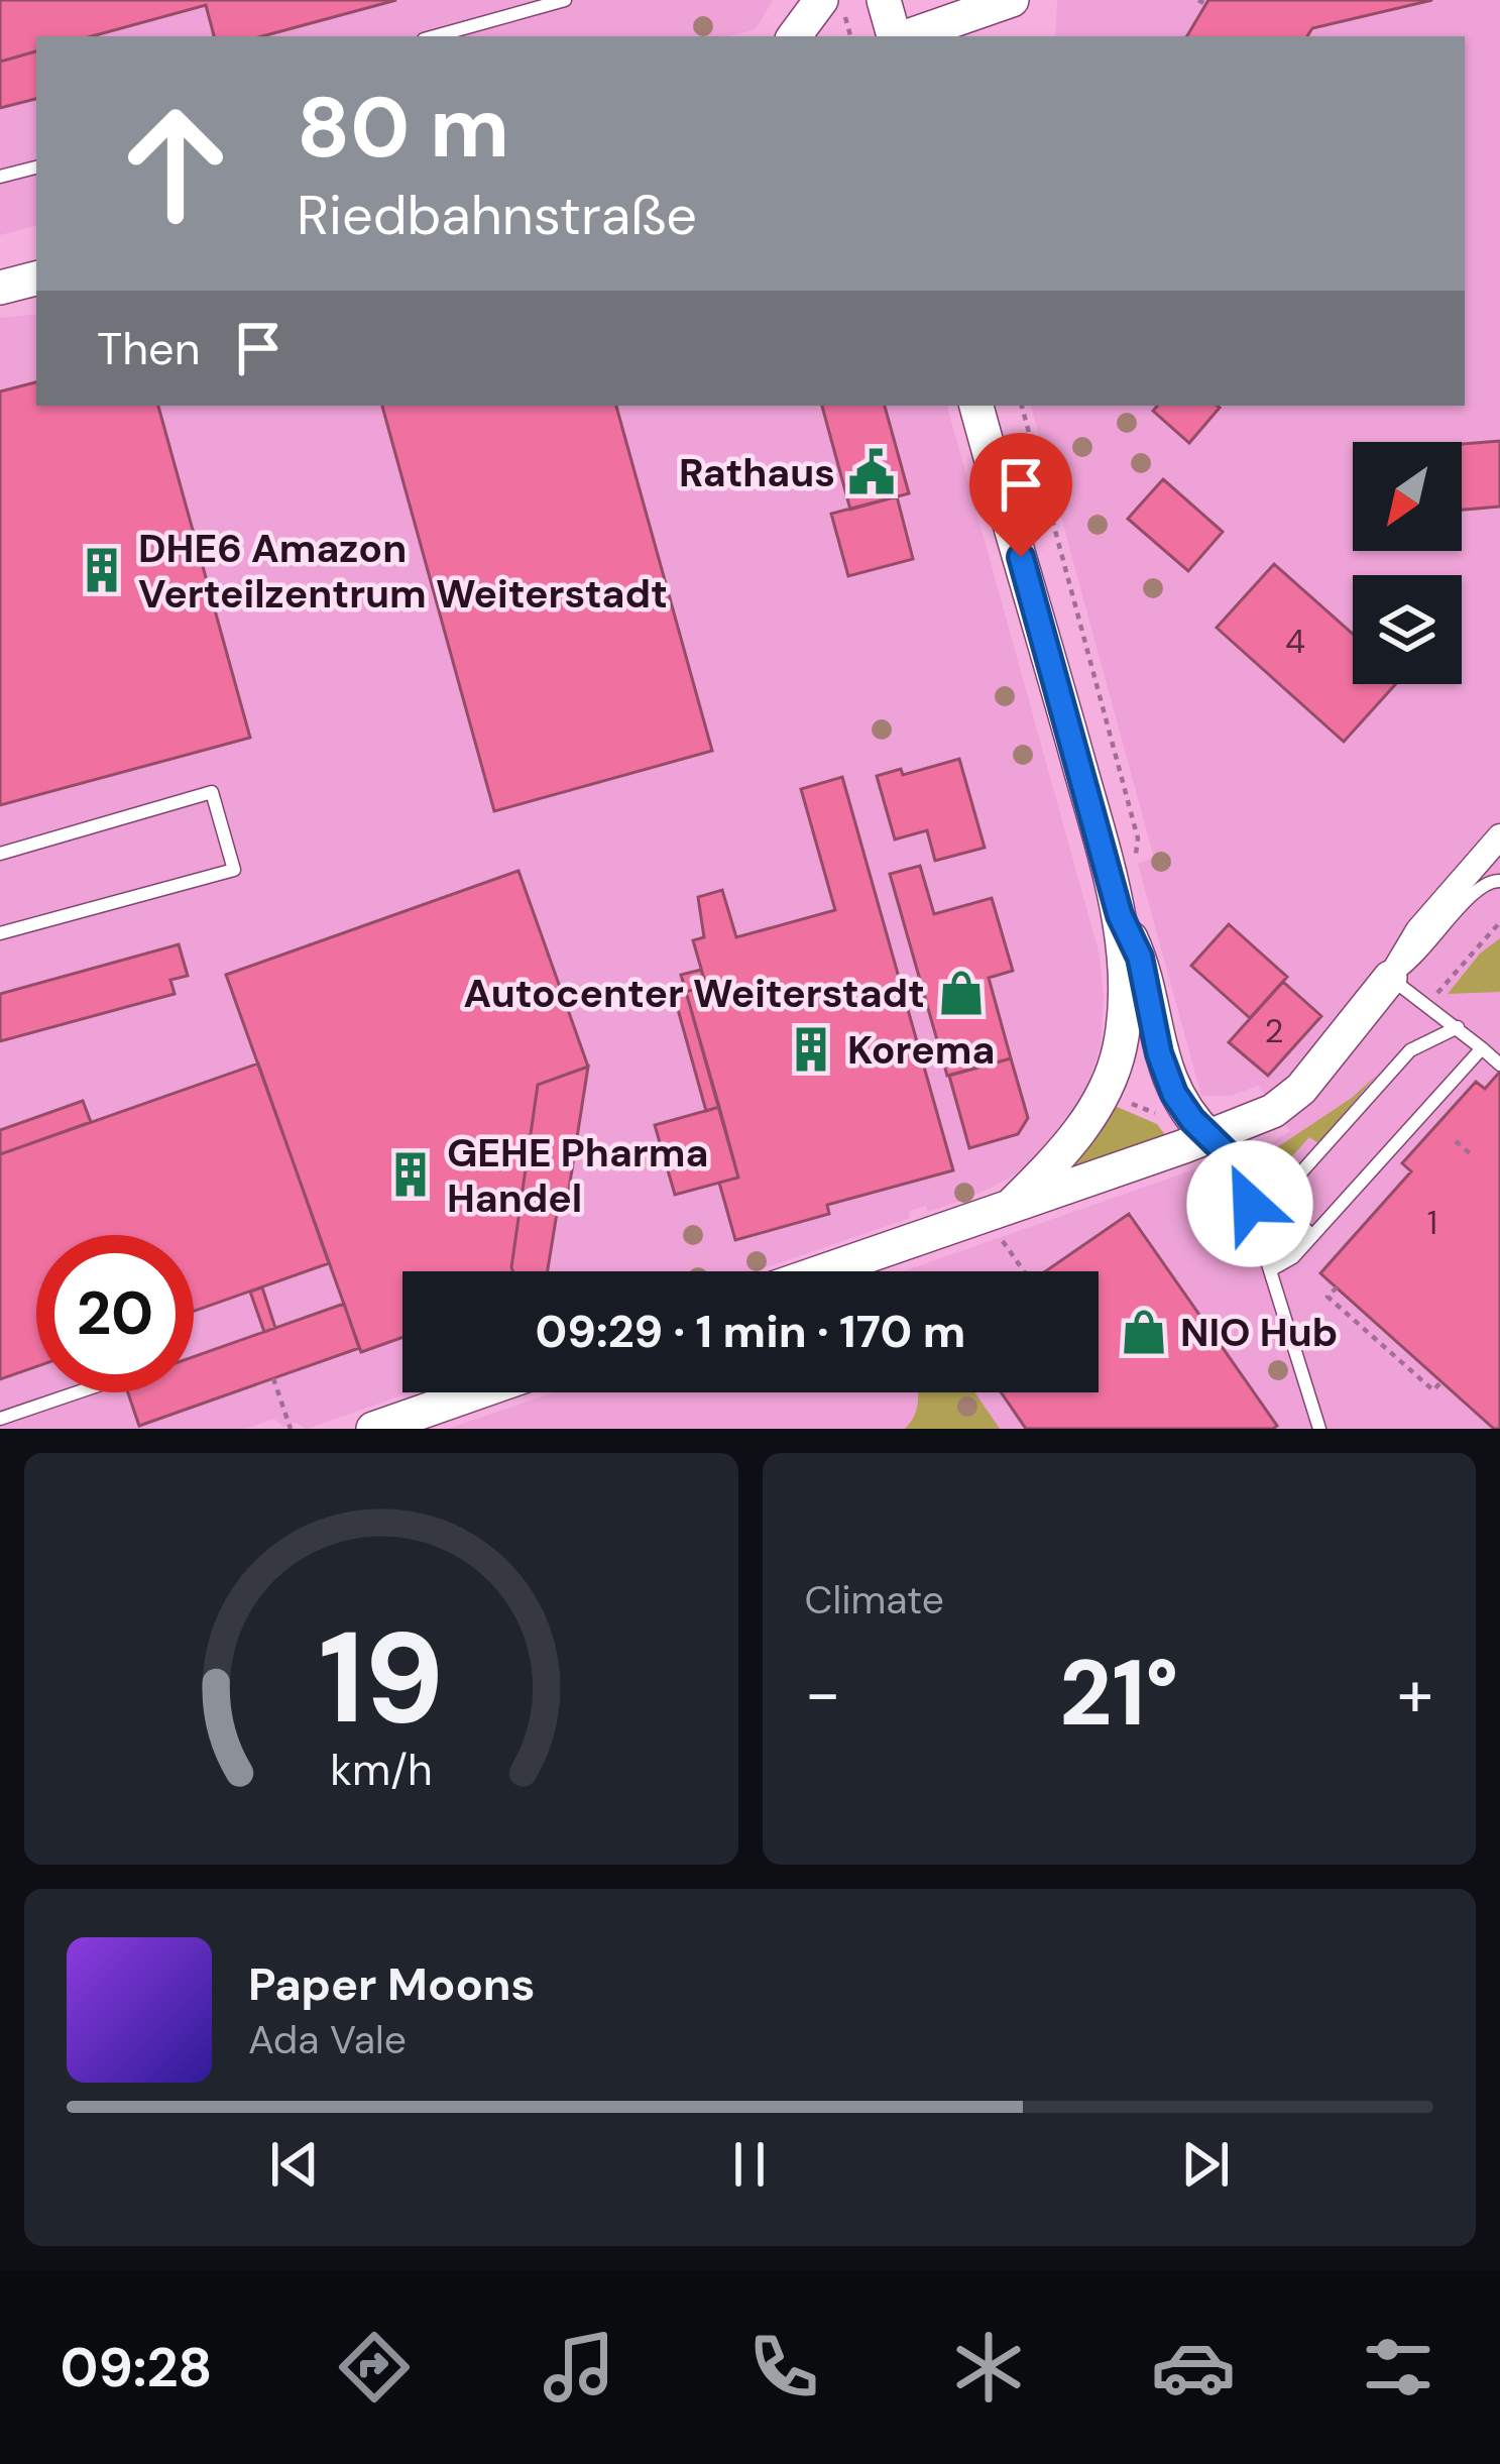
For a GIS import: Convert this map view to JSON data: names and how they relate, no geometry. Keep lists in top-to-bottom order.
{
  "places": {
    "public building": ["Rathaus"],
    "building": ["DHE6 Amazon Verteilzentrum Weiterstadt", "Korema", "GEHE Pharma Handel"],
    "shop": ["Autocenter Weiterstadt", "NIO Hub"]
  },
  "house_numbers": ["4", "2", "1"],
  "north": "bottom left",
  "page": {
    "turn": ["80 m", "Riedbahnstraße"],
    "then": "Then",
    "limit": "20",
    "trip": "09:29 · 1 min · 170 m",
    "tile": "Climate",
    "heat": ["−", "21°", "+"],
    "song": ["Paper Moons", "Ada Vale"],
    "tabs": "09:28",
    "gauge": ["19", "km/h"]
  }
}
